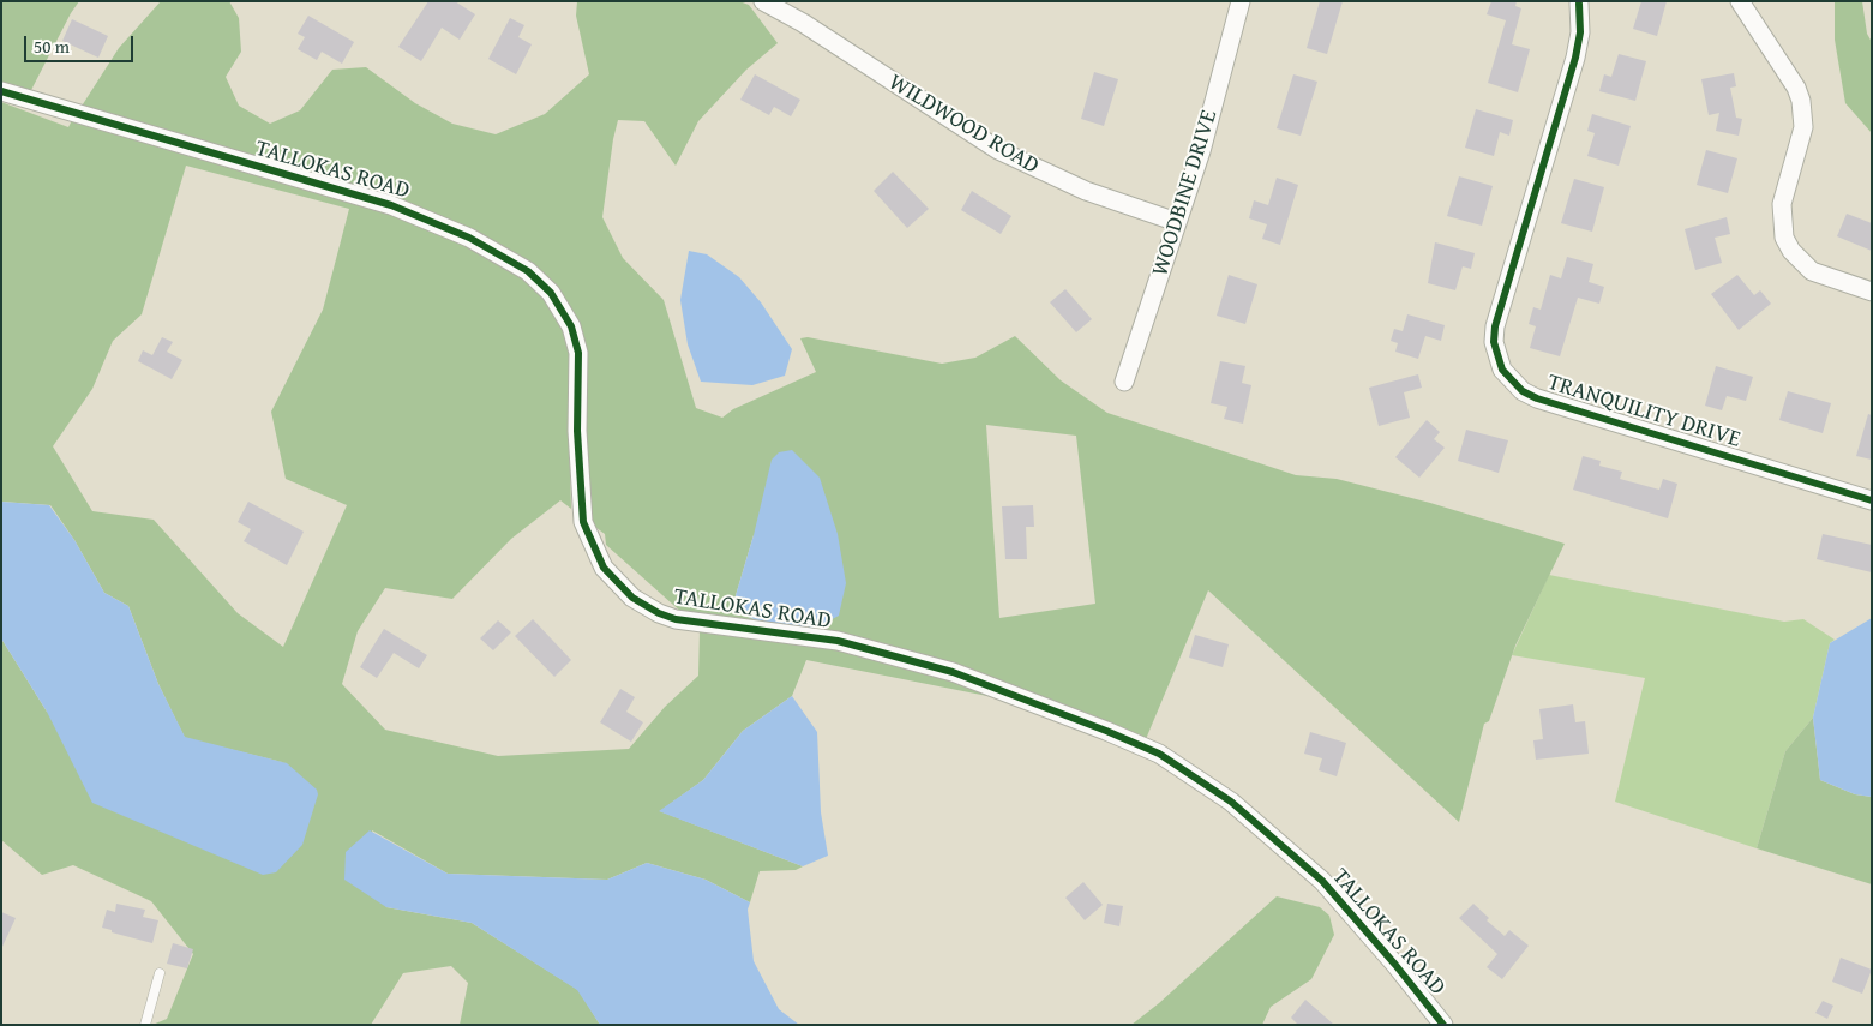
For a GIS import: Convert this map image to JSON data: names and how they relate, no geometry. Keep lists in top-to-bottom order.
{
  "streets": {
    "street": [
      "WILDWOOD ROAD",
      "TALLOKAS ROAD",
      "WOODBINE DRIVE",
      "TRANQUILITY DRIVE"
    ]
  },
  "crossings": [
    ["WILDWOOD ROAD", "WOODBINE DRIVE"]
  ],
  "scale_bar": "50 m"
}
